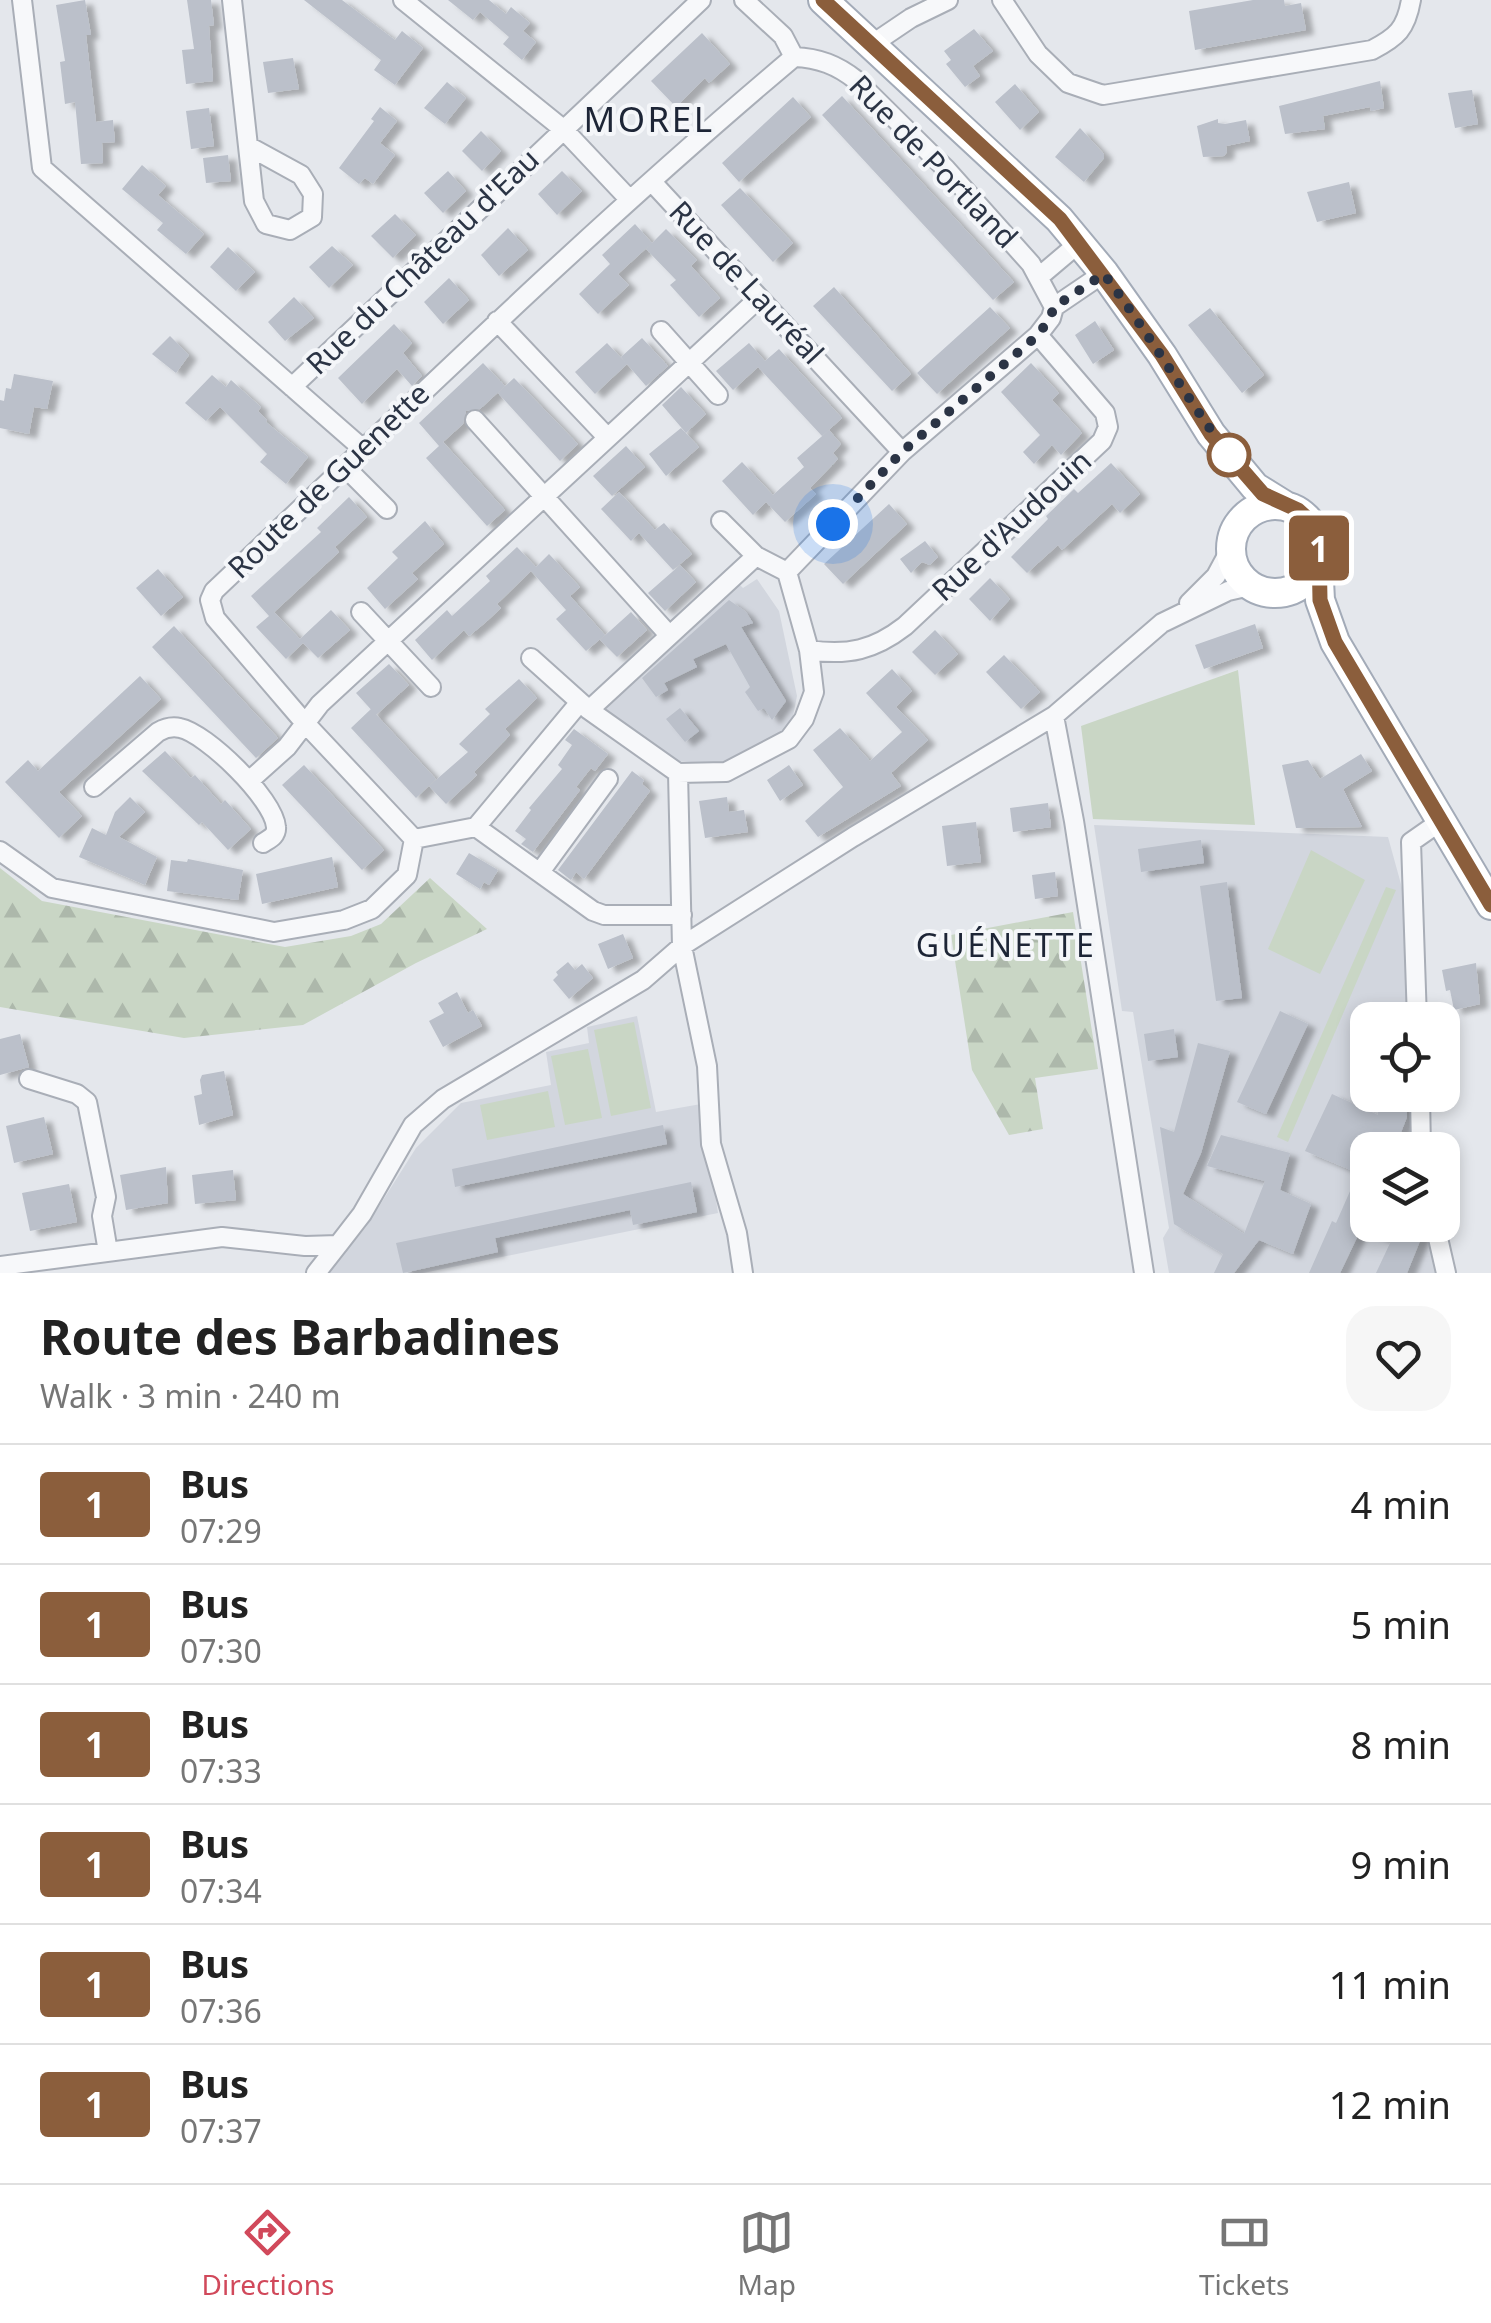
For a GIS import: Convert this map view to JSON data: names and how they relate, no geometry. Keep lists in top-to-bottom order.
{
  "streets": {
    "street": [
      "Rue de Portland",
      "Rue du Château d'Eau",
      "Rue de Lauréal",
      "Route de Guenette",
      "Rue d'Audouin"
    ]
  },
  "crossings": [
    ["Rue du Château d'Eau", "Rue de Lauréal"],
    ["Rue de Lauréal", "Route de Guenette"]
  ],
  "districts": ["MOREL", "GUÉNETTE"],
  "lines": ["bus line 1"],
  "page": {
    "on_map": "1",
    "heading": ["Route des Barbadines", "Walk · 3 min · 240 m"],
    "list": [
      {
        "mark": "1",
        "name": "Bus",
        "note": "07:29",
        "value": "4 min"
      },
      {
        "mark": "1",
        "name": "Bus",
        "note": "07:30",
        "value": "5 min"
      },
      {
        "mark": "1",
        "name": "Bus",
        "note": "07:33",
        "value": "8 min"
      },
      {
        "mark": "1",
        "name": "Bus",
        "note": "07:34",
        "value": "9 min"
      },
      {
        "mark": "1",
        "name": "Bus",
        "note": "07:36",
        "value": "11 min"
      },
      {
        "mark": "1",
        "name": "Bus",
        "note": "07:37",
        "value": "12 min"
      }
    ],
    "tabs": ["Directions", "Map", "Tickets"]
  }
}
